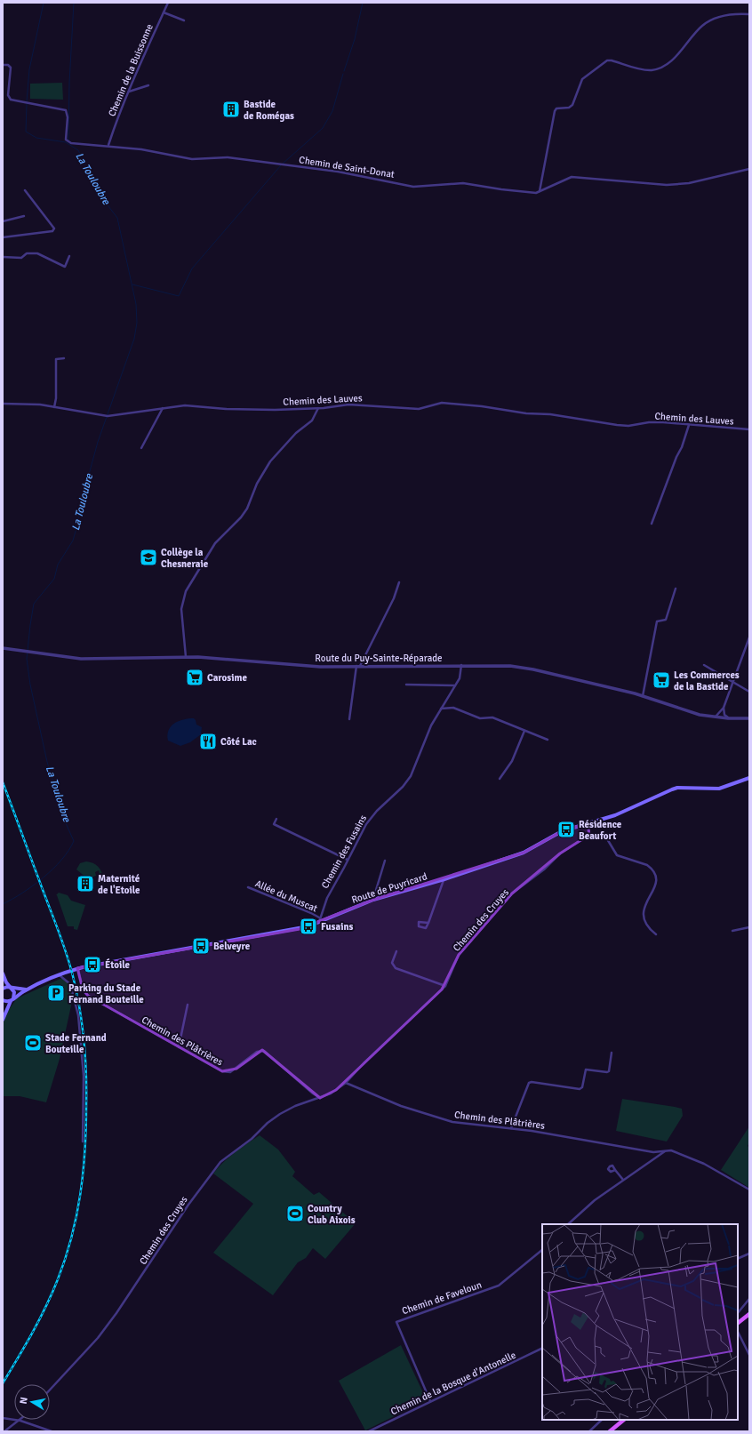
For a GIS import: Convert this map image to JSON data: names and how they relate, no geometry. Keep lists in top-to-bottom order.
{
  "streets": {
    "main road": ["Route de Puyricard"],
    "street": [
      "Chemin de la Buissonne",
      "Chemin de Saint-Donat",
      "Chemin des Lauves",
      "Route du Puy-Sainte-Réparade",
      "Chemin des Fusains",
      "Allée du Muscat",
      "Chemin des Cruyes",
      "Chemin des Plâtrières",
      "Chemin de Faveloun",
      "Chemin de la Bosque d'Antonelle"
    ]
  },
  "crossings": [
    ["Chemin de la Buissonne", "Chemin de Saint-Donat"],
    ["Route du Puy-Sainte-Réparade", "Chemin des Fusains"],
    ["Chemin des Fusains", "Route de Puyricard"],
    ["Chemin des Fusains", "Allée du Muscat"],
    ["Route de Puyricard", "Allée du Muscat"],
    ["Route de Puyricard", "Chemin des Plâtrières"],
    ["Chemin des Cruyes", "Chemin des Plâtrières"],
    ["Chemin de Faveloun", "Chemin de la Bosque d'Antonelle"]
  ],
  "water": ["La Touloubre"],
  "places": {
    "building": ["Bastide de Romégas", "Maternité de l'Etoile"],
    "school or university": ["Collège la Chesneraie"],
    "supermarket": ["Carosime", "Les Commerces de la Bastide"],
    "restaurant": ["Côté Lac"],
    "bus stop": [
      "Résidence Beaufort",
      "Fusains",
      "Belveyre",
      "Étoile"
    ],
    "parking": ["Parking du Stade Fernand Bouteille"],
    "sports": ["Stade Fernand Bouteille", "Country Club Aixois"]
  },
  "north": "left"
}
